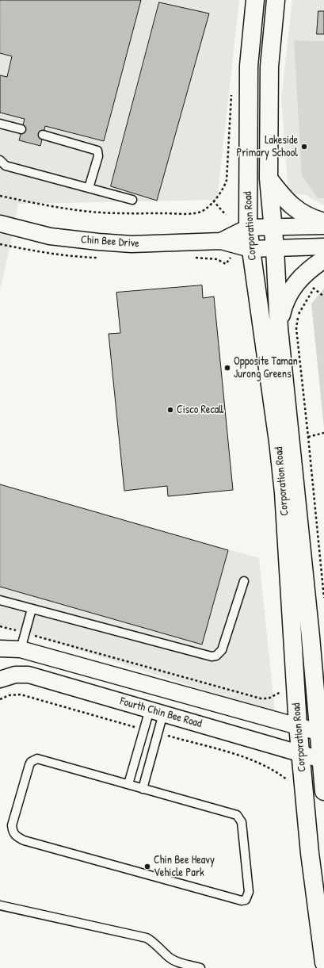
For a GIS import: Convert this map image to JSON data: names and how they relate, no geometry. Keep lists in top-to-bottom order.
{
  "streets": {
    "main road": ["Corporation Road"],
    "street": ["Chin Bee Drive", "Fourth Chin Bee Road"]
  },
  "crossings": [
    ["Corporation Road", "Chin Bee Drive"],
    ["Corporation Road", "Fourth Chin Bee Road"]
  ],
  "places": [
    "Lakeside Primary School",
    "Opposite Taman Jurong Greens",
    "Cisco Recall",
    "Chin Bee Heavy Vehicle Park"
  ]
}
